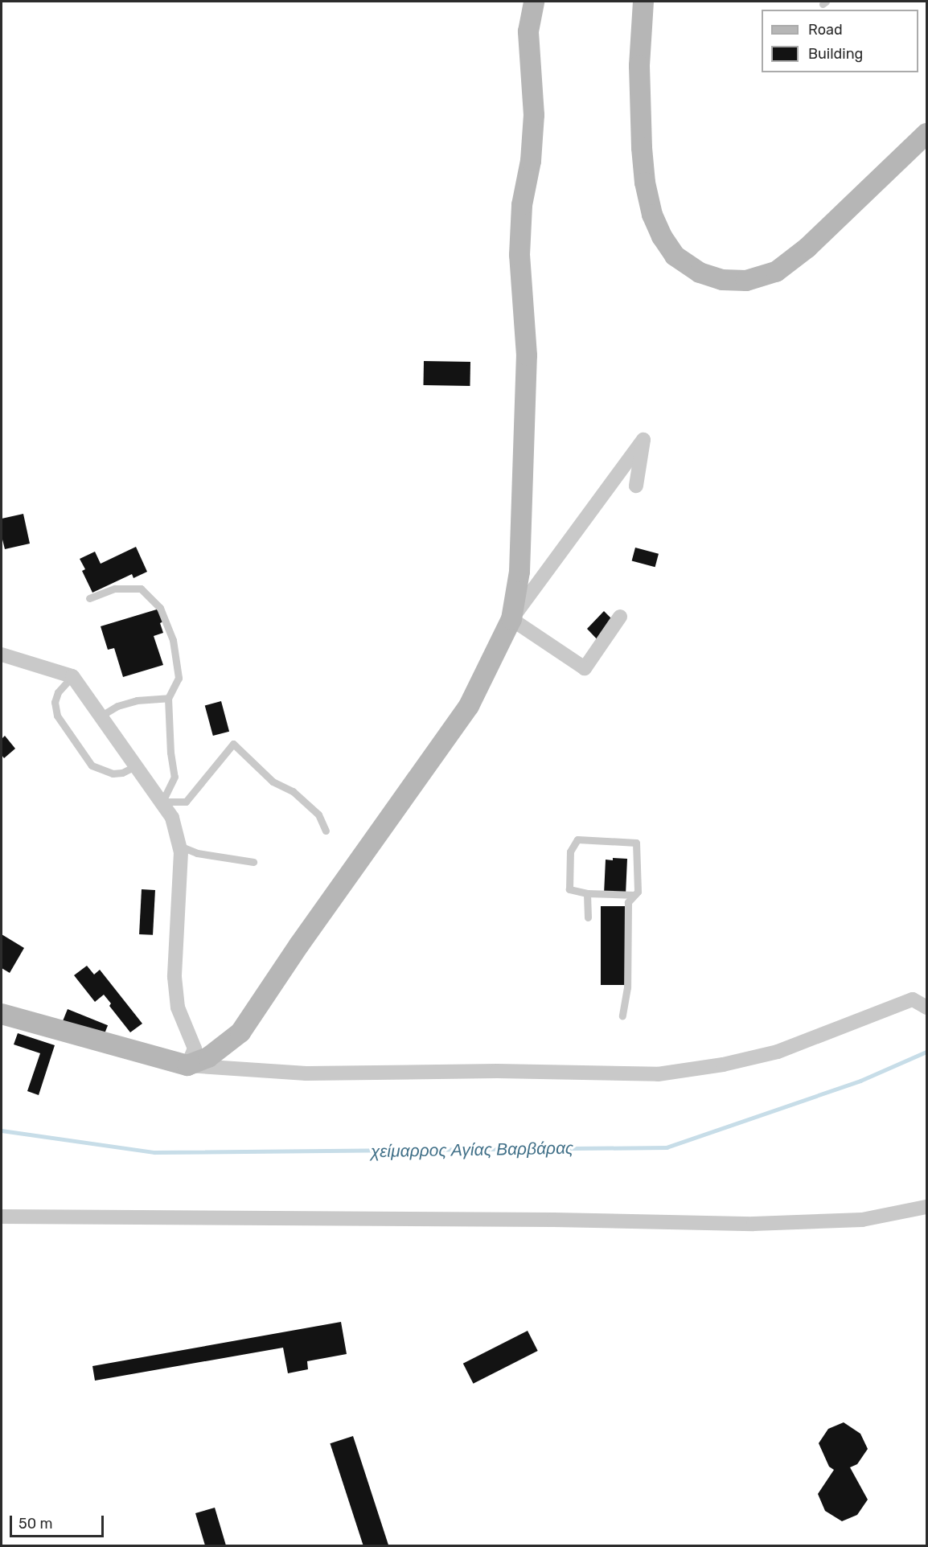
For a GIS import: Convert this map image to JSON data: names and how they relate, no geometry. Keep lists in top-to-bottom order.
{
  "water": ["χείμαρρος Αγίας Βαρβάρας"],
  "legend": ["Road", "Building"],
  "scale_bar": "50 m"
}
